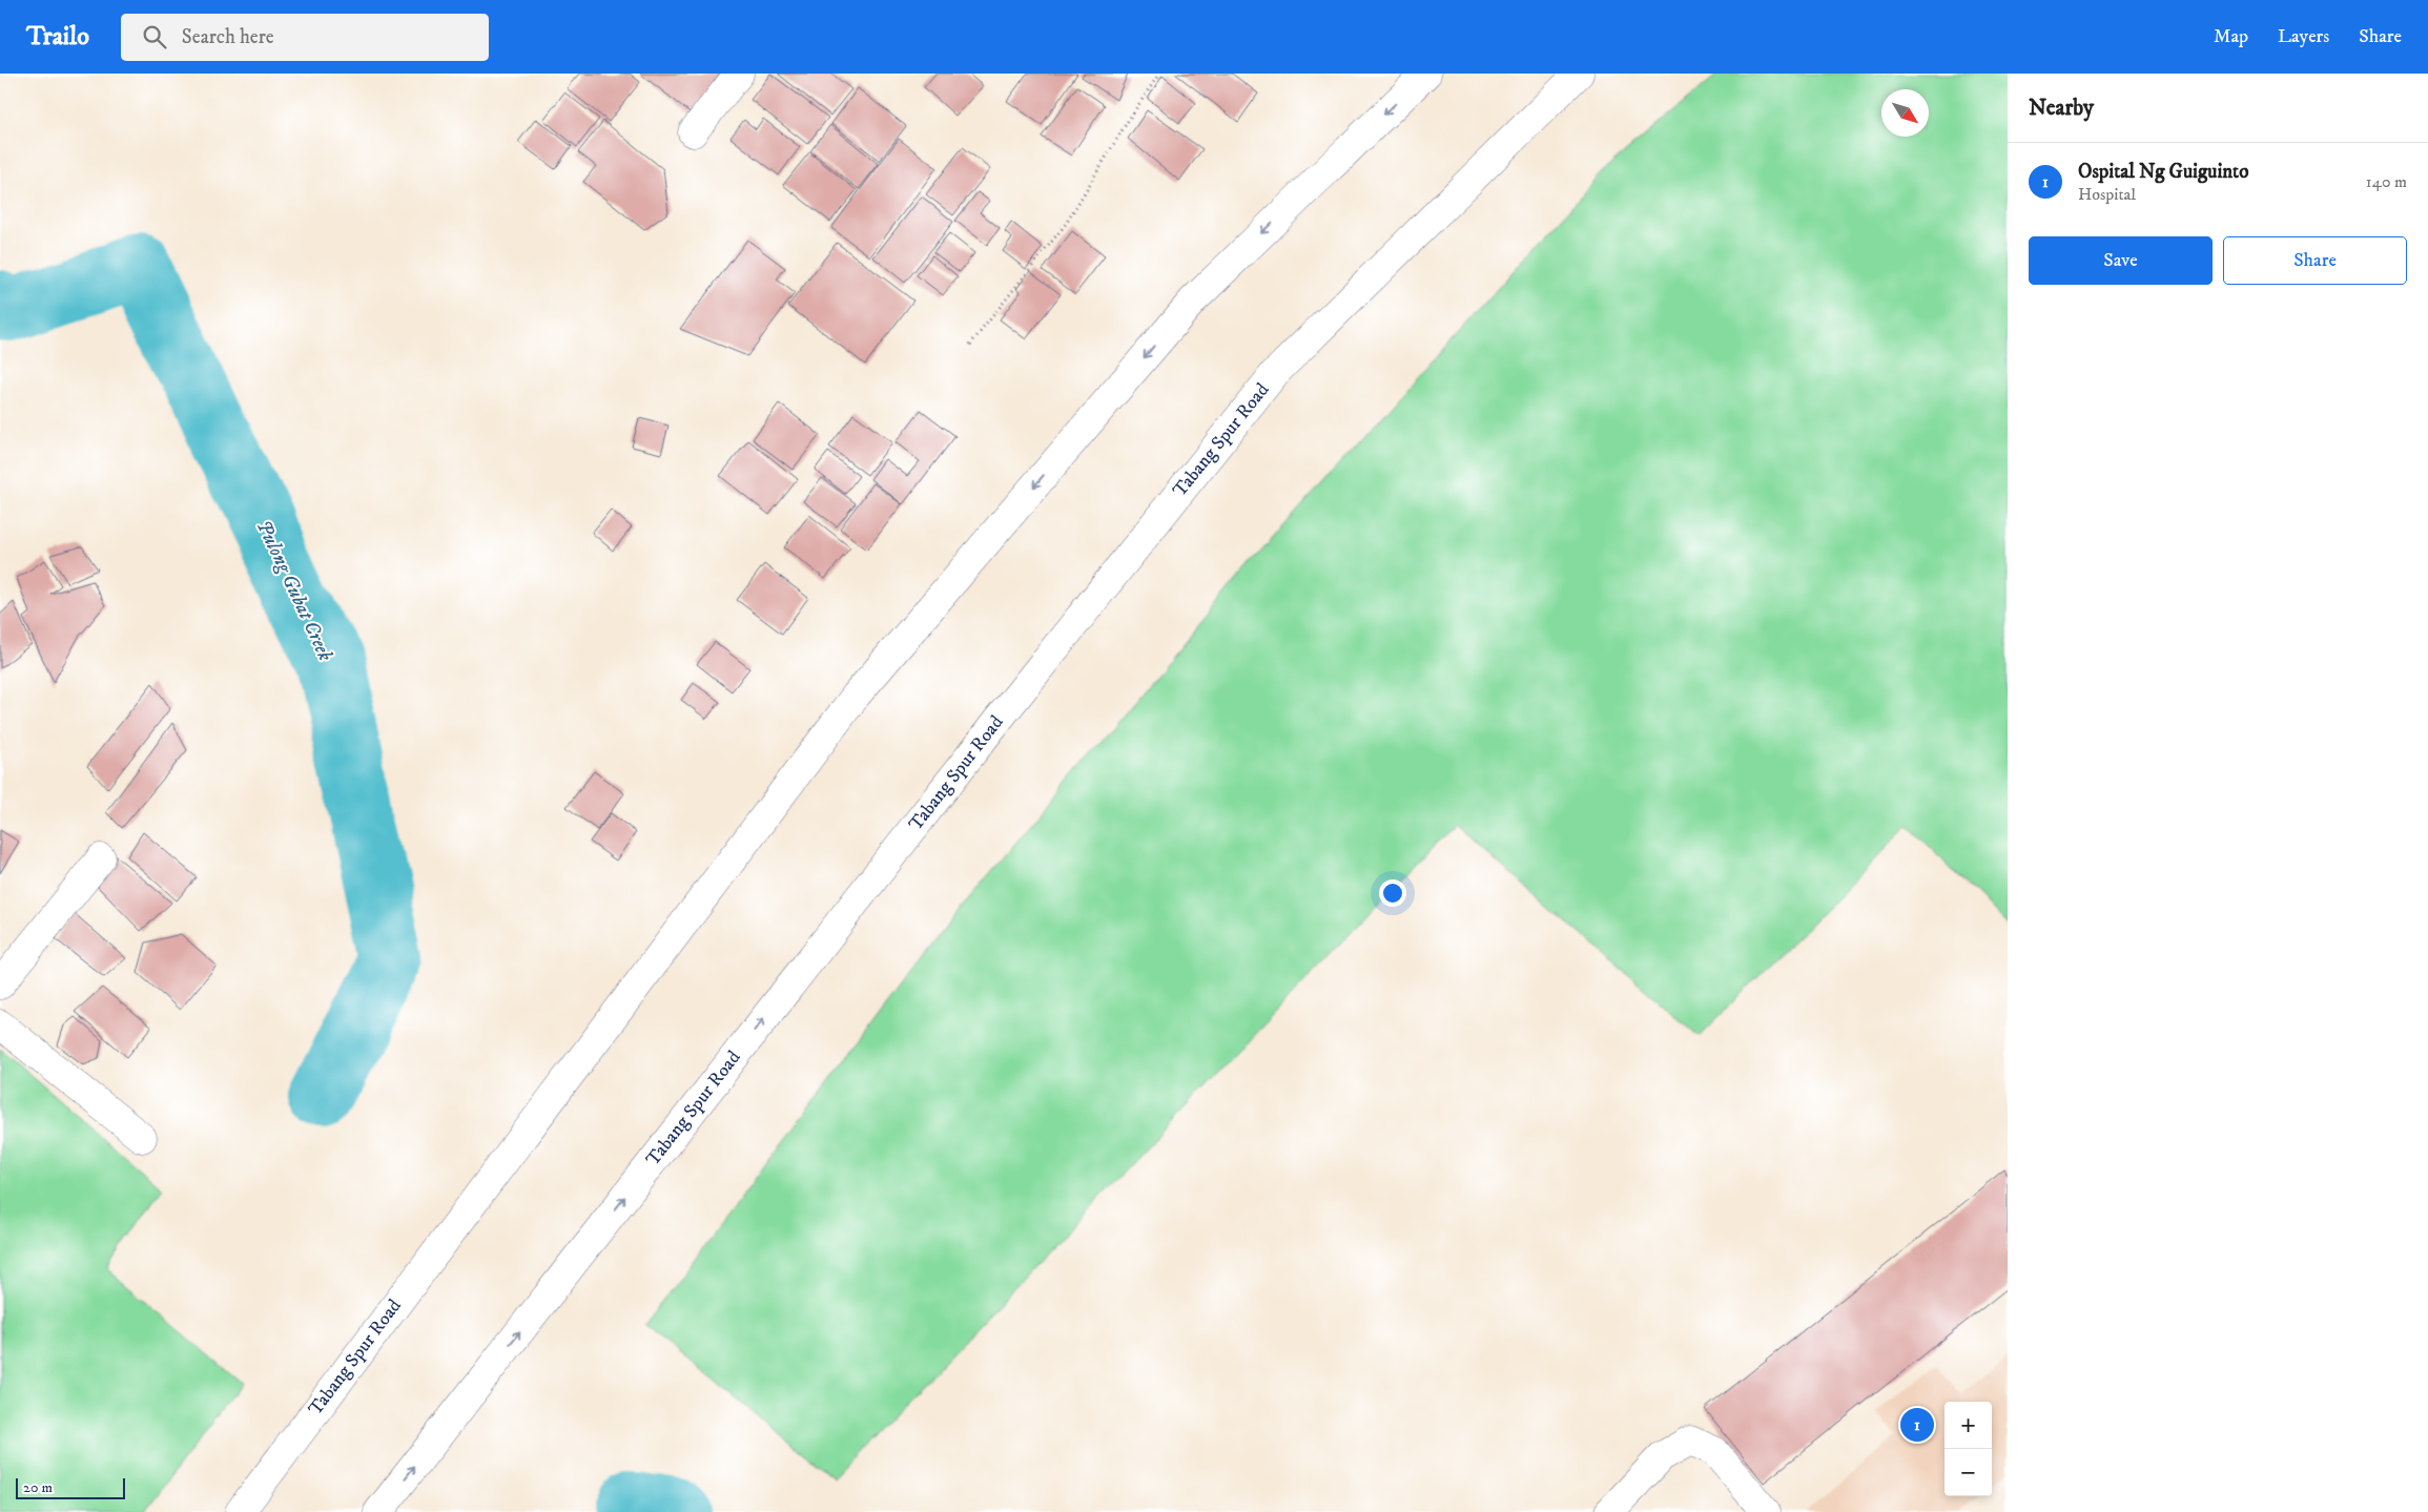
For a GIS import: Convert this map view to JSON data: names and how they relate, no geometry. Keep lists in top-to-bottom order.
{
  "streets": {
    "main road": ["Tabang Spur Road"]
  },
  "water": ["Pulong Gubat Creek"],
  "scale_bar": "20 m",
  "north": "bottom right",
  "page": {
    "header": "Trailo",
    "search": "Search here",
    "nav": ["Map", "Layers", "Share"],
    "heading": "Nearby",
    "list": [
      {
        "mark": "1",
        "name": "Ospital Ng Guiguinto",
        "note": "Hospital",
        "value": "140 m"
      }
    ],
    "buttons": ["Save", "Share"],
    "map_buttons": ["+", "−"],
    "pins": "1",
    "scale": "20 m"
  }
}
